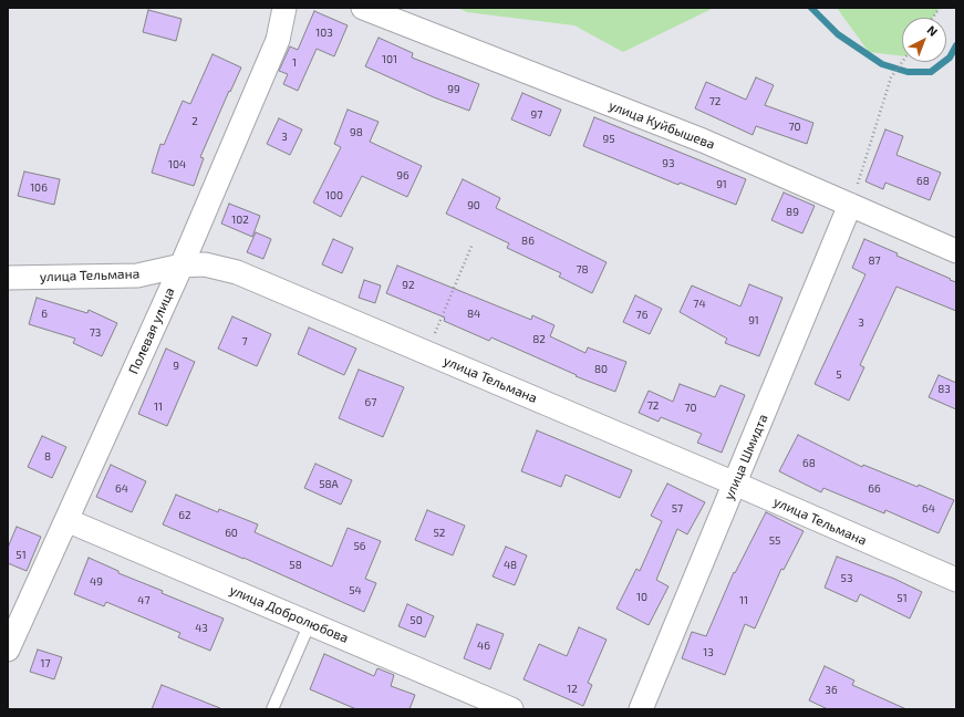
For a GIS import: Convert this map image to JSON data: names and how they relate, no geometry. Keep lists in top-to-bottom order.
{
  "streets": {
    "street": [
      "улица Куйбышева",
      "улица Тельмана",
      "Полевая улица",
      "улица Шмидта",
      "улица Добролюбова"
    ]
  },
  "crossings": [
    ["улица Куйбышева", "улица Шмидта"],
    ["улица Тельмана", "Полевая улица"],
    ["улица Тельмана", "улица Шмидта"],
    ["Полевая улица", "улица Добролюбова"]
  ],
  "house_numbers": [
    "103",
    "101",
    "1",
    "99",
    "72",
    "97",
    "2",
    "70",
    "98",
    "3",
    "95",
    "93",
    "104",
    "96",
    "68",
    "91",
    "106",
    "100",
    "90",
    "89",
    "102",
    "86",
    "87",
    "78",
    "92",
    "74",
    "6",
    "84",
    "76",
    "91",
    "3",
    "73",
    "82",
    "7",
    "9",
    "80",
    "5",
    "83",
    "67",
    "72",
    "11",
    "70",
    "8",
    "68",
    "58А",
    "64",
    "66",
    "57",
    "64",
    "62",
    "60",
    "52",
    "55",
    "56",
    "51",
    "58",
    "48",
    "53",
    "49",
    "54",
    "10",
    "51",
    "47",
    "11",
    "50",
    "43",
    "46",
    "13",
    "17",
    "12",
    "36"
  ],
  "north": "top right"
}
